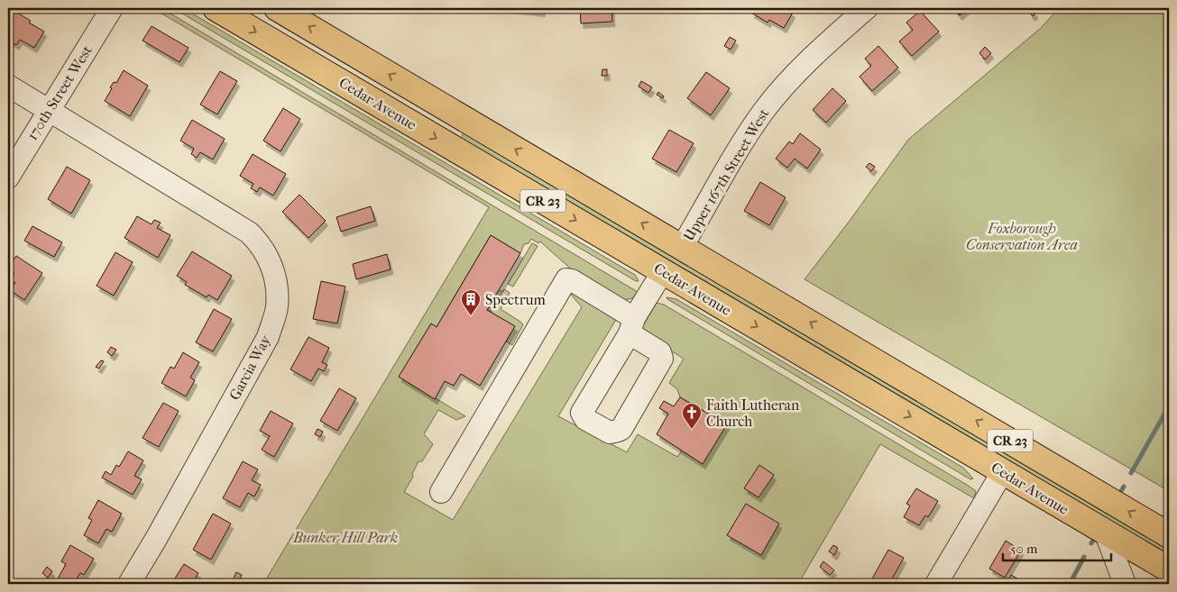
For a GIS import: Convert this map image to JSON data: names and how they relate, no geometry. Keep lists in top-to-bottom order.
{
  "streets": {
    "main road": ["Cedar Avenue", "CR 23"],
    "street": ["170th Street West", "Upper 167th Street West", "Garcia Way"]
  },
  "crossings": [
    ["170th Street West", "Garcia Way"],
    ["Cedar Avenue", "Upper 167th Street West"]
  ],
  "parks": ["Foxborough Conservation Area", "Bunker Hill Park"],
  "places": {
    "building": ["Spectrum"],
    "church": ["Faith Lutheran Church"]
  },
  "scale_bar": "50 m"
}
